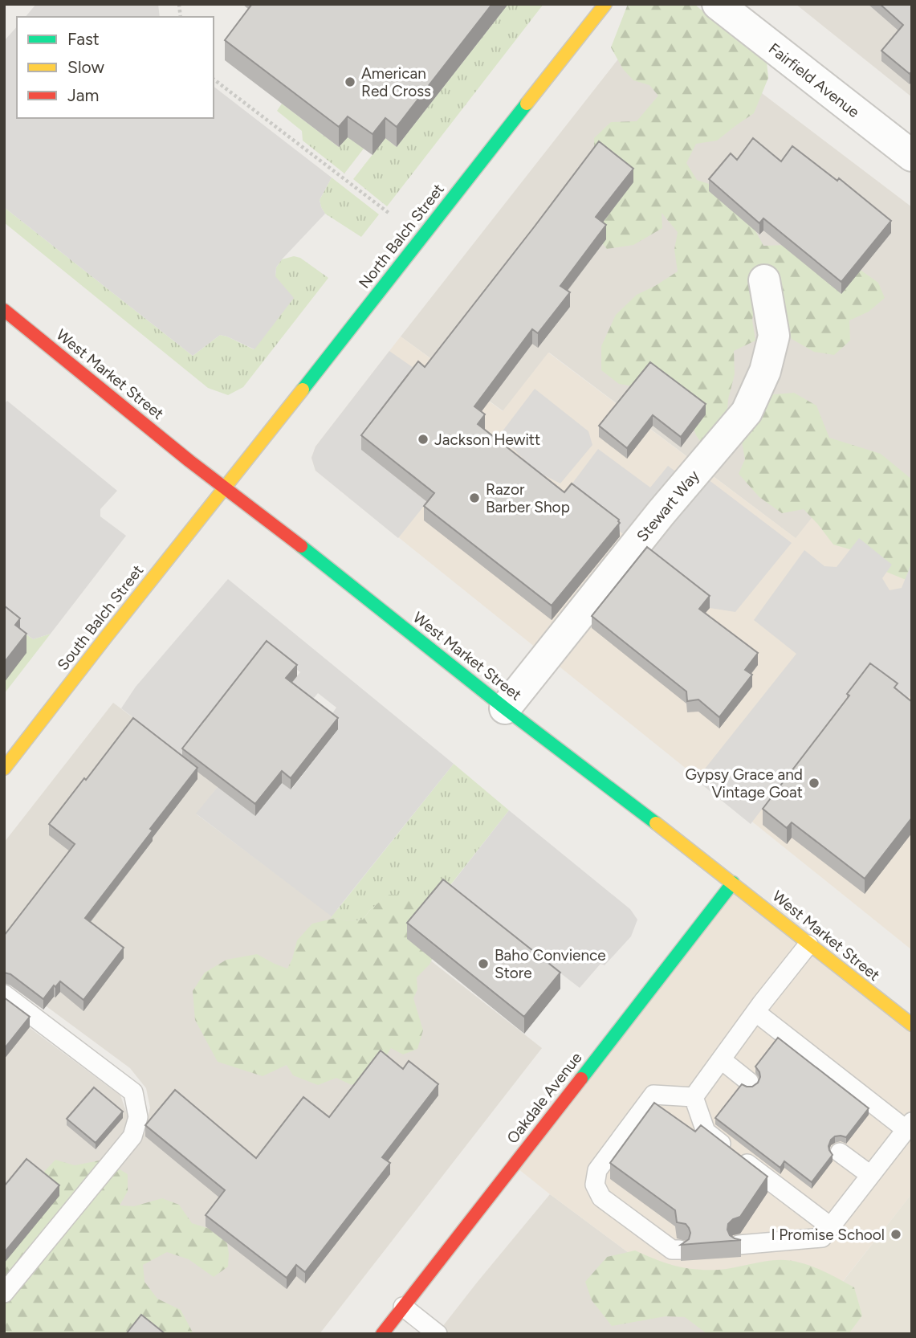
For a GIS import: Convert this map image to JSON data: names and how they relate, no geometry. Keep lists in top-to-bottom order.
{
  "streets": {
    "street": [
      "Fairfield Avenue",
      "North Balch Street",
      "West Market Street",
      "Stewart Way",
      "South Balch Street",
      "Oakdale Avenue"
    ]
  },
  "crossings": [
    ["North Balch Street", "West Market Street"],
    ["North Balch Street", "South Balch Street"],
    ["West Market Street", "Stewart Way"],
    ["West Market Street", "South Balch Street"],
    ["West Market Street", "Oakdale Avenue"]
  ],
  "places": [
    "American Red Cross",
    "Jackson Hewitt",
    "Razor Barber Shop",
    "Gypsy Grace and Vintage Goat",
    "Baho Convience Store",
    "I Promise School"
  ],
  "legend": ["Fast", "Slow", "Jam"]
}
